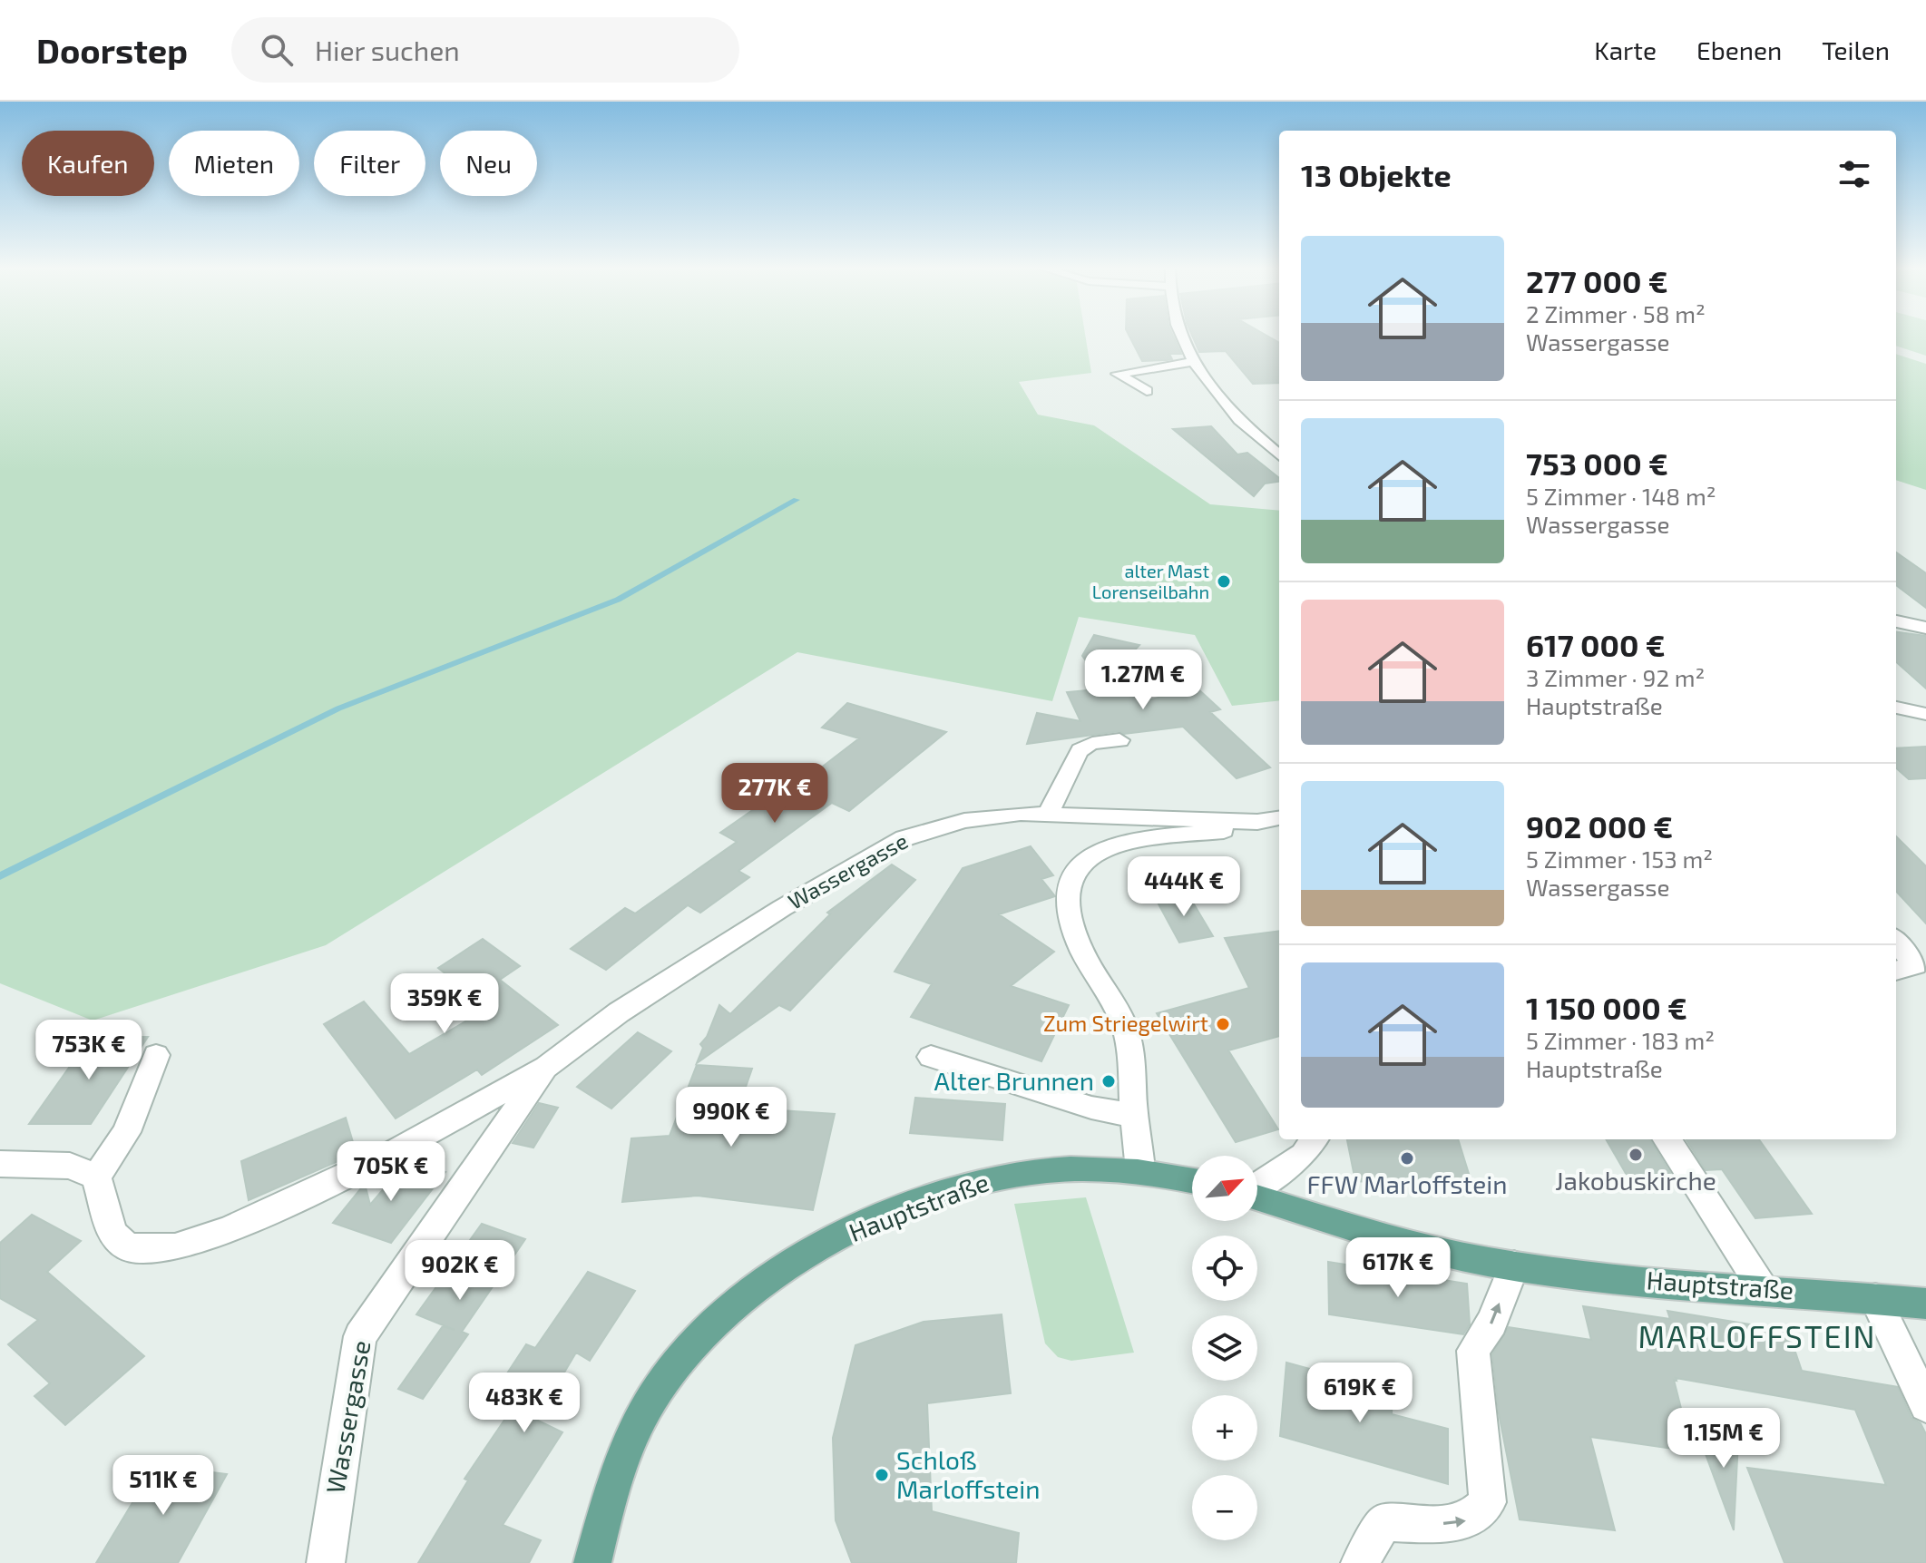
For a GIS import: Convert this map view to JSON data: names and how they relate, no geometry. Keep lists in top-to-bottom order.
{
  "streets": {
    "main road": ["Hauptstraße"],
    "street": ["Wassergasse"]
  },
  "districts": ["MARLOFFSTEIN"],
  "places": [
    "alter Mast Lorenseilbahn",
    "Zum Striegelwirt",
    "Alter Brunnen",
    "Jakobuskirche",
    "FFW Marloffstein",
    "Schloß Marloffstein"
  ],
  "north": "top right",
  "page": {
    "header": "Doorstep",
    "search": "Hier suchen",
    "nav": ["Karte", "Ebenen", "Teilen"],
    "chip": [
      "Kaufen",
      "Mieten",
      "Filter",
      "Neu"
    ],
    "heading": "13 Objekte",
    "list": [
      {
        "name": "277 000 €",
        "note": "2 Zimmer · 58 m² · Wassergasse"
      },
      {
        "name": "753 000 €",
        "note": "5 Zimmer · 148 m² · Wassergasse"
      },
      {
        "name": "617 000 €",
        "note": "3 Zimmer · 92 m² · Hauptstraße"
      },
      {
        "name": "902 000 €",
        "note": "5 Zimmer · 153 m² · Wassergasse"
      },
      {
        "name": "1 150 000 €",
        "note": "5 Zimmer · 183 m² · Hauptstraße"
      }
    ],
    "price": [
      "1.27M €",
      "277K €",
      "444K €",
      "359K €",
      "753K €",
      "990K €",
      "705K €",
      "617K €",
      "902K €",
      "619K €",
      "483K €",
      "1.15M €",
      "511K €"
    ],
    "map_buttons": ["+", "−"]
  }
}
